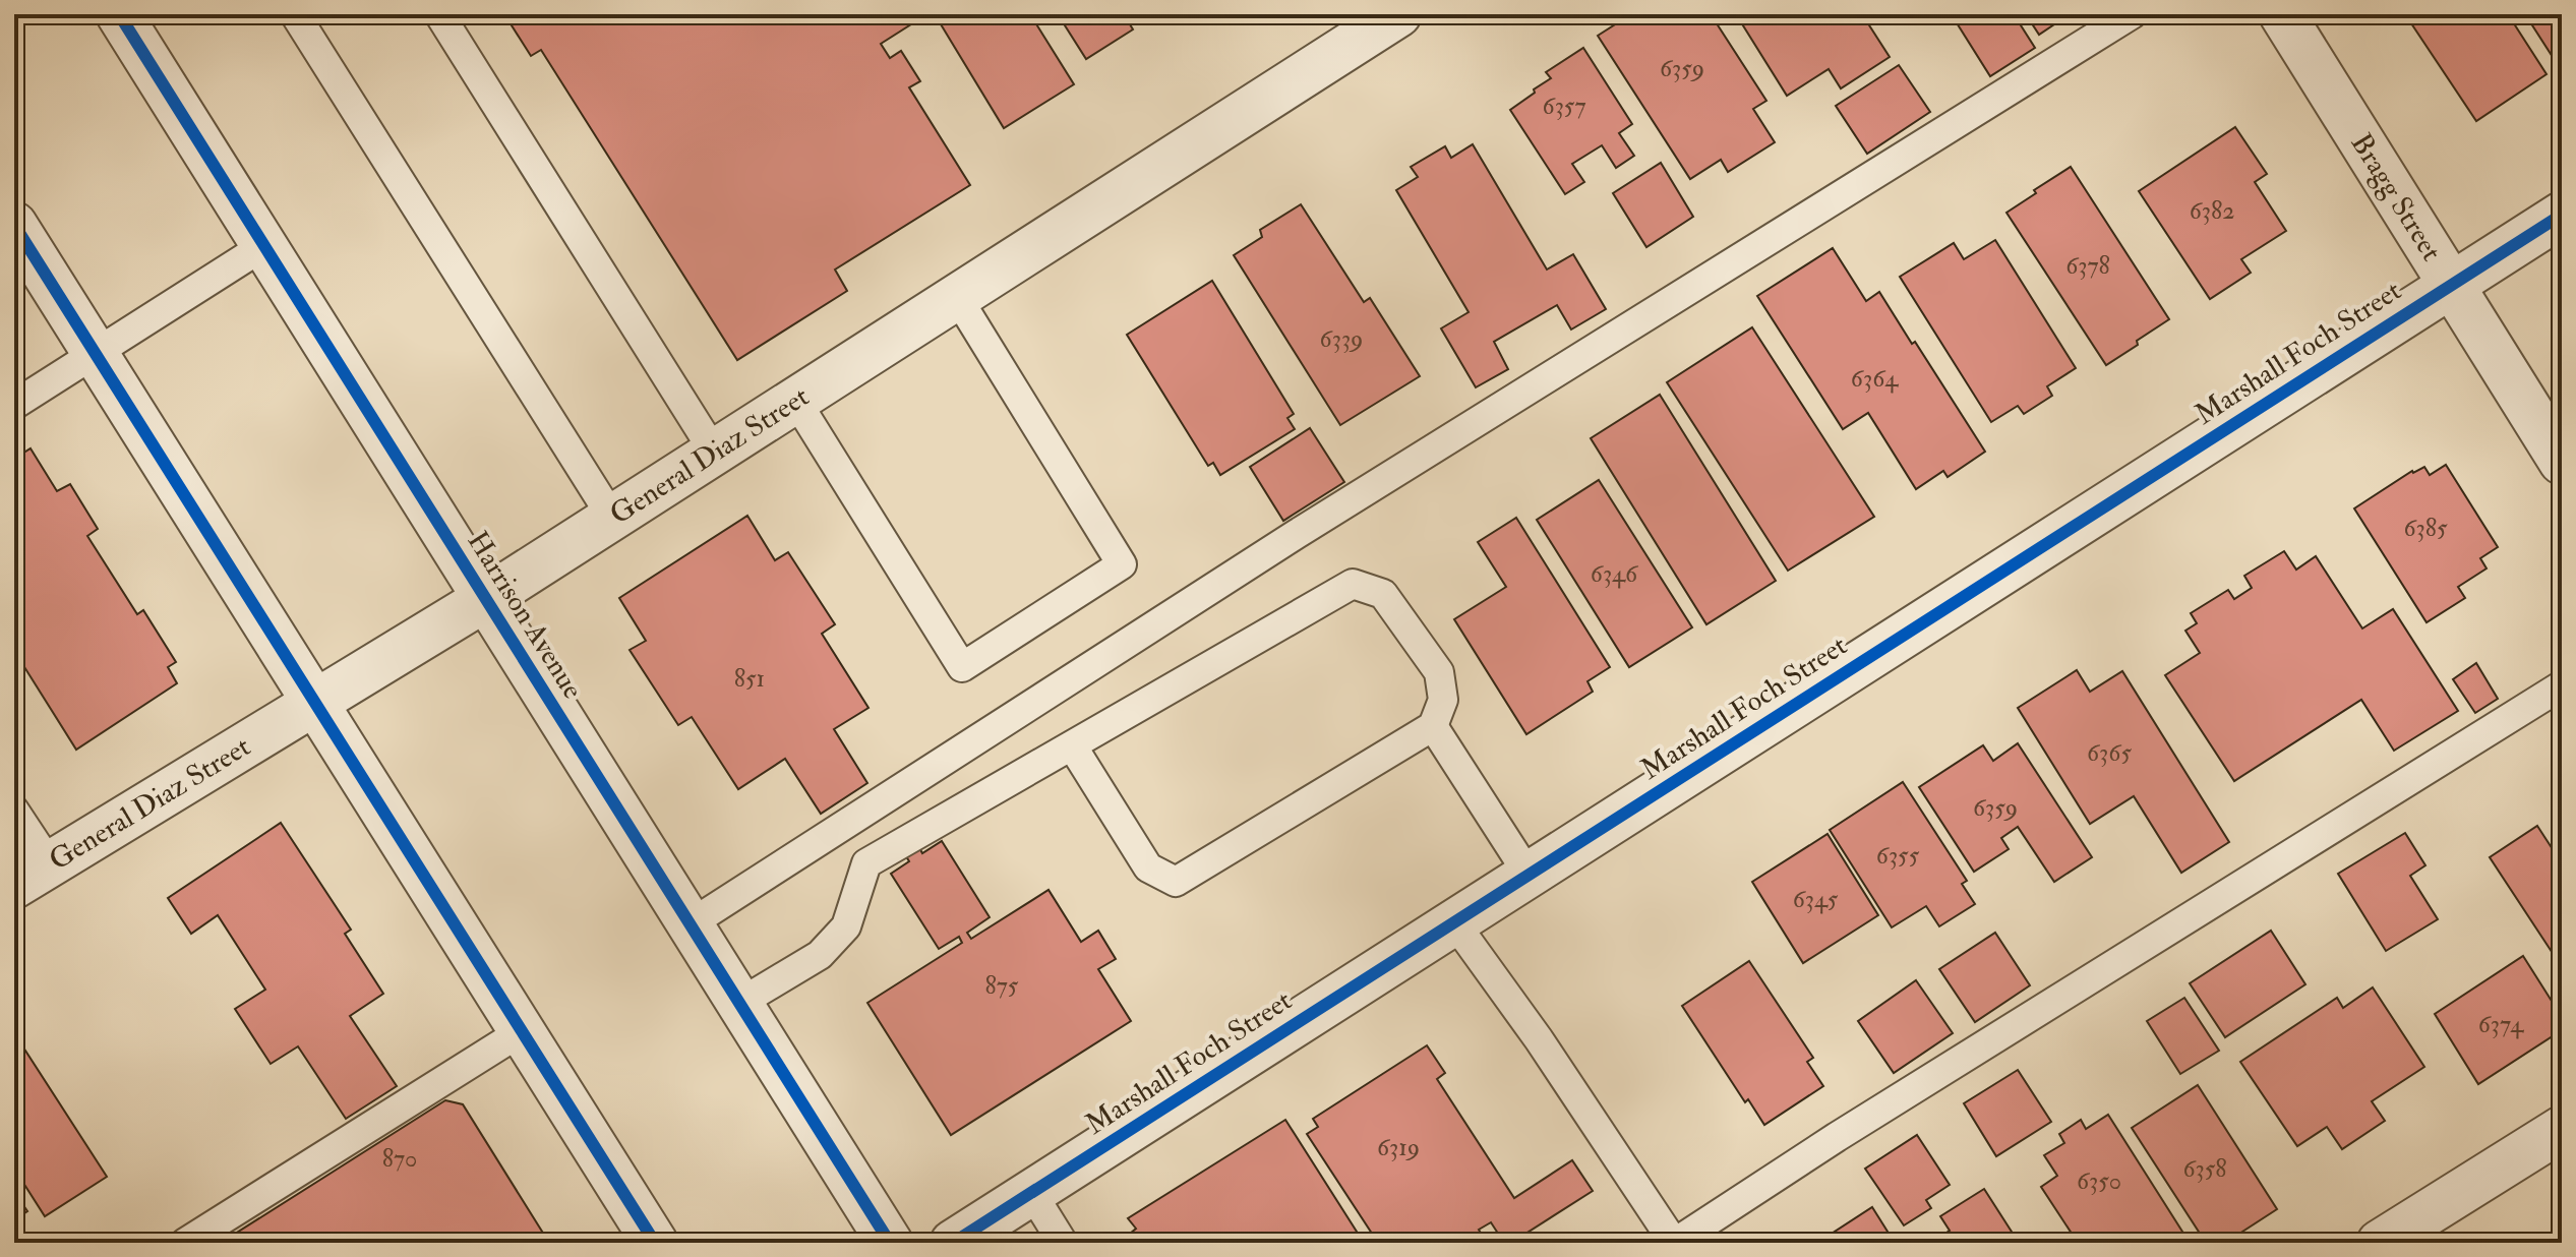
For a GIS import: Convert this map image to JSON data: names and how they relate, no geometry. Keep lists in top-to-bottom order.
{
  "streets": {
    "street": [
      "Bragg Street",
      "Marshall Foch Street",
      "General Diaz Street",
      "Harrison Avenue"
    ]
  },
  "crossings": [
    ["Bragg Street", "Marshall Foch Street"],
    ["General Diaz Street", "Harrison Avenue"]
  ],
  "house_numbers": [
    "6359",
    "6357",
    "6382",
    "6378",
    "6339",
    "6364",
    "6385",
    "6346",
    "851",
    "6365",
    "6359",
    "6355",
    "6345",
    "875",
    "6374",
    "6319",
    "870",
    "6358",
    "6350"
  ]
}
